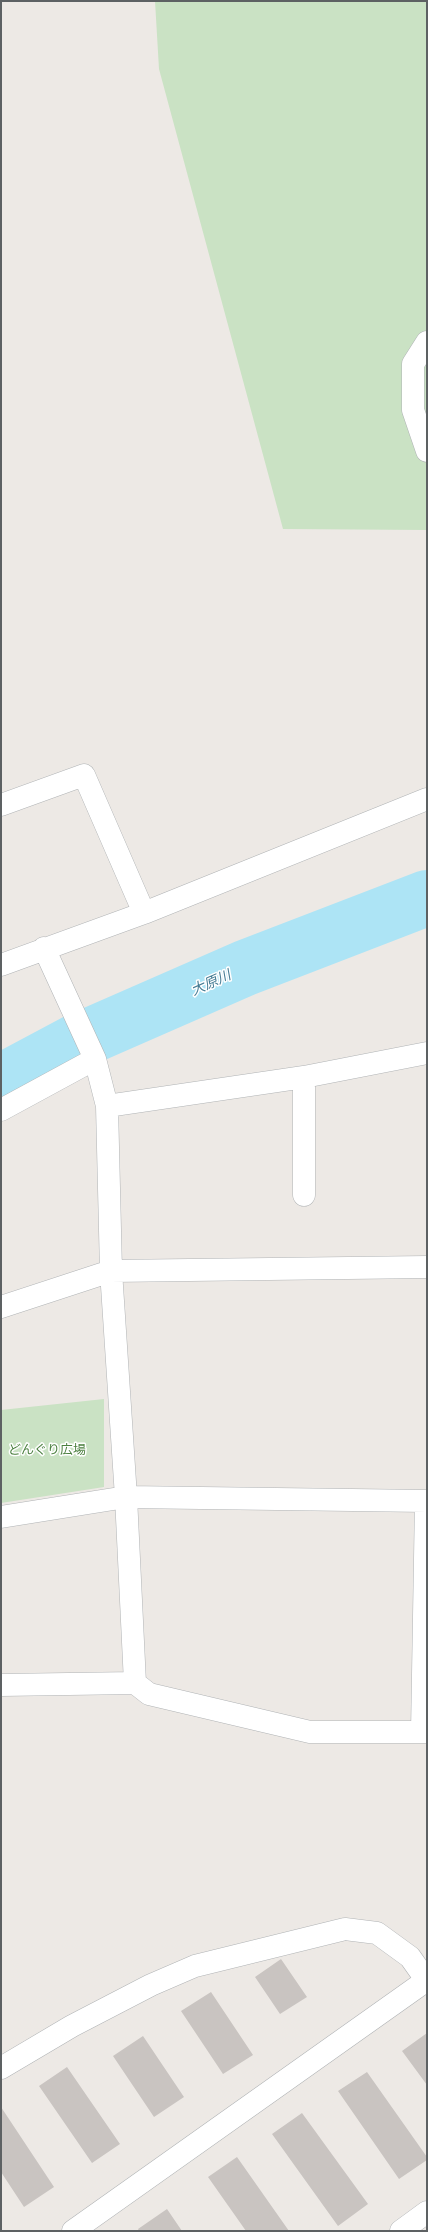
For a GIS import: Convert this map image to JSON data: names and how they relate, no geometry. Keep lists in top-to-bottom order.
{
  "water": ["大原川"],
  "parks": ["どんぐり広場"]
}
